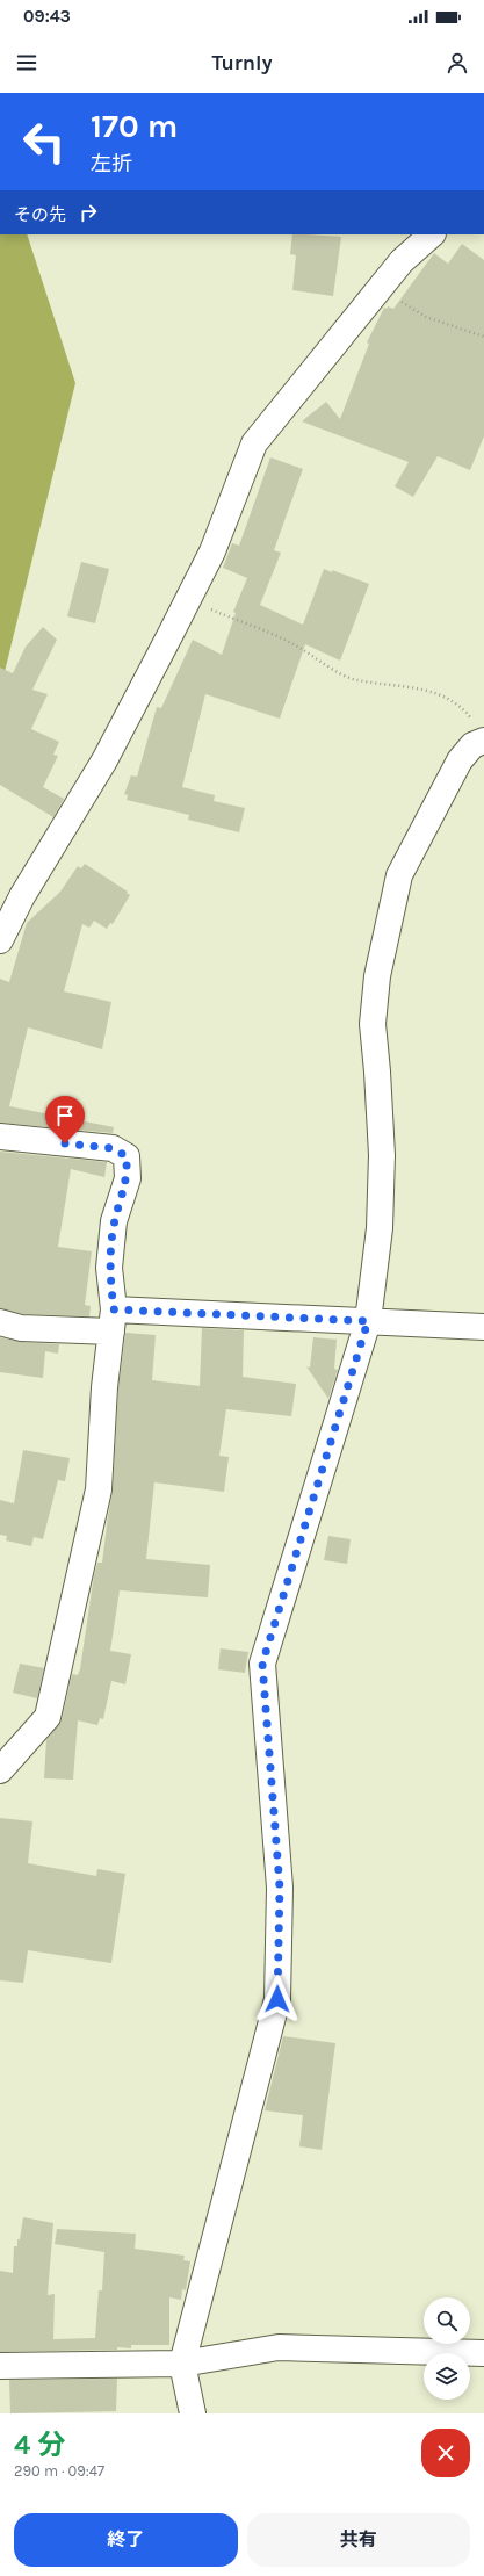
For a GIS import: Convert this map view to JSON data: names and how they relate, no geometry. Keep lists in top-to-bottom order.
{
  "page": {
    "status": "09:43",
    "header": "Turnly",
    "turn": ["170 m", "左折"],
    "then": "その先",
    "heading": ["4 分", "290 m · 09:47"],
    "buttons": ["終了", "共有"]
  }
}
